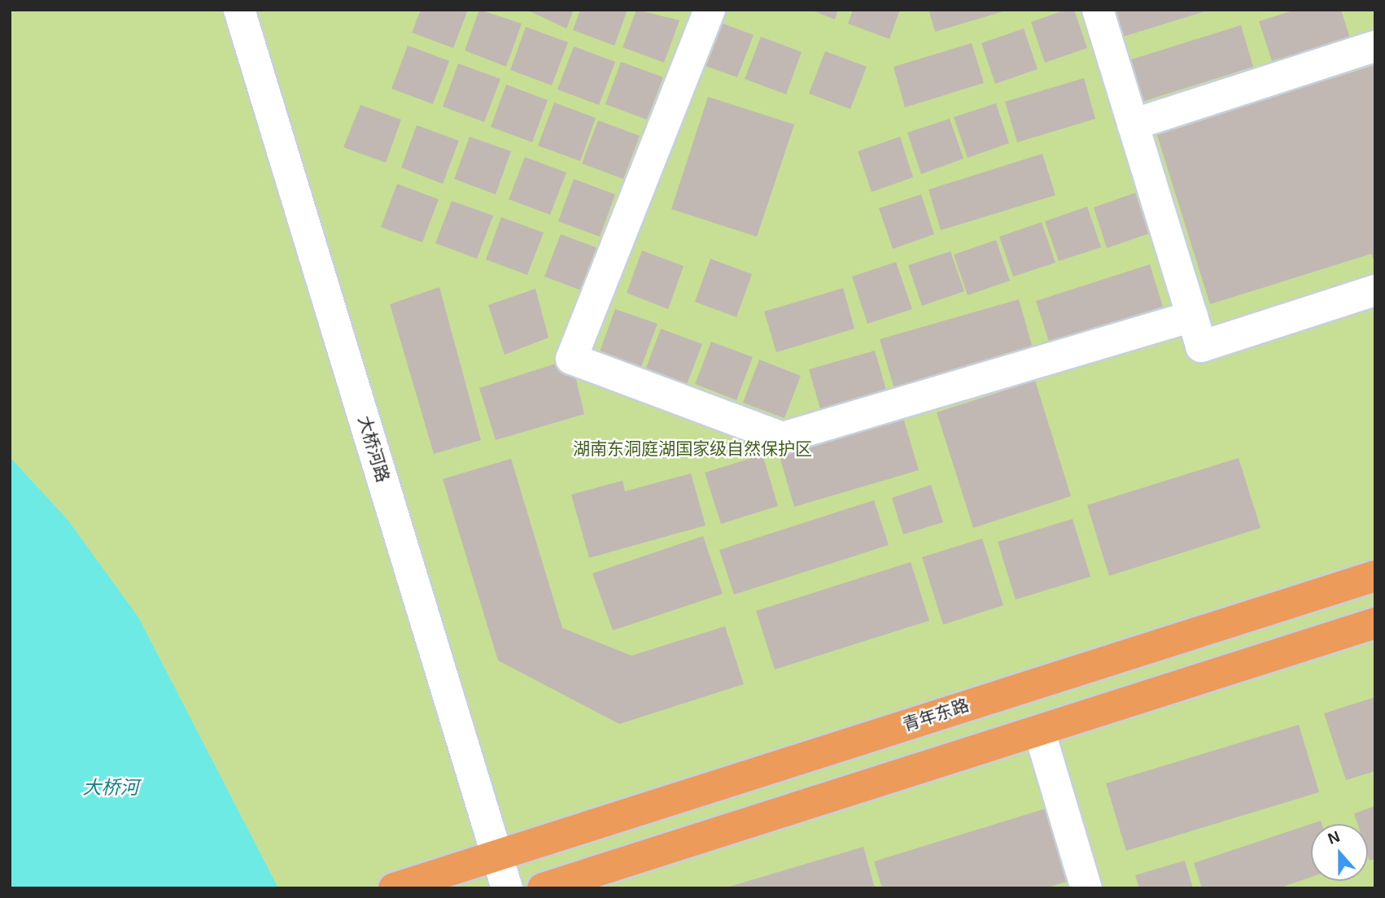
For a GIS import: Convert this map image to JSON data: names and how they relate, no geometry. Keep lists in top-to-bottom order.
{
  "streets": {
    "main road": ["青年东路"],
    "street": ["大桥河路"]
  },
  "crossings": [
    ["大桥河路", "青年东路"]
  ],
  "water": ["大桥河"],
  "parks": ["湖南东洞庭湖国家级自然保护区"],
  "north": "top"
}
